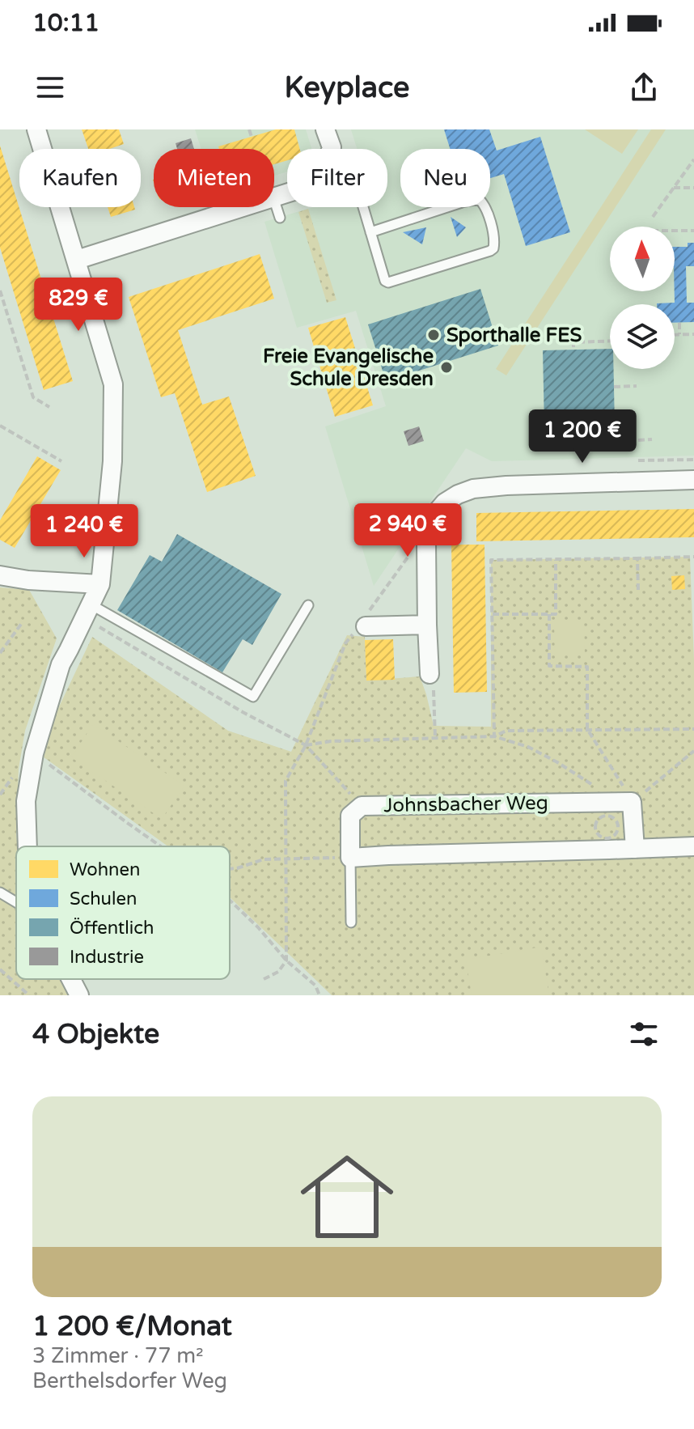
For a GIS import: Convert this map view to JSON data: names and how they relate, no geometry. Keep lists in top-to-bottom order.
{
  "streets": {
    "street": ["Johnsbacher Weg"]
  },
  "places": ["Sporthalle FES", "Freie Evangelische Schule Dresden"],
  "legend": [
    "Wohnen",
    "Schulen",
    "Öffentlich",
    "Industrie"
  ],
  "north": "top",
  "page": {
    "status": "10:11",
    "header": "Keyplace",
    "chip": [
      "Kaufen",
      "Mieten",
      "Filter",
      "Neu"
    ],
    "price": [
      "829 €",
      "1 200 €",
      "2 940 €",
      "1 240 €"
    ],
    "heading": "4 Objekte",
    "list": [
      {
        "name": "1 200 €/Monat",
        "note": "3 Zimmer · 77 m² · Berthelsdorfer Weg"
      }
    ]
  }
}
